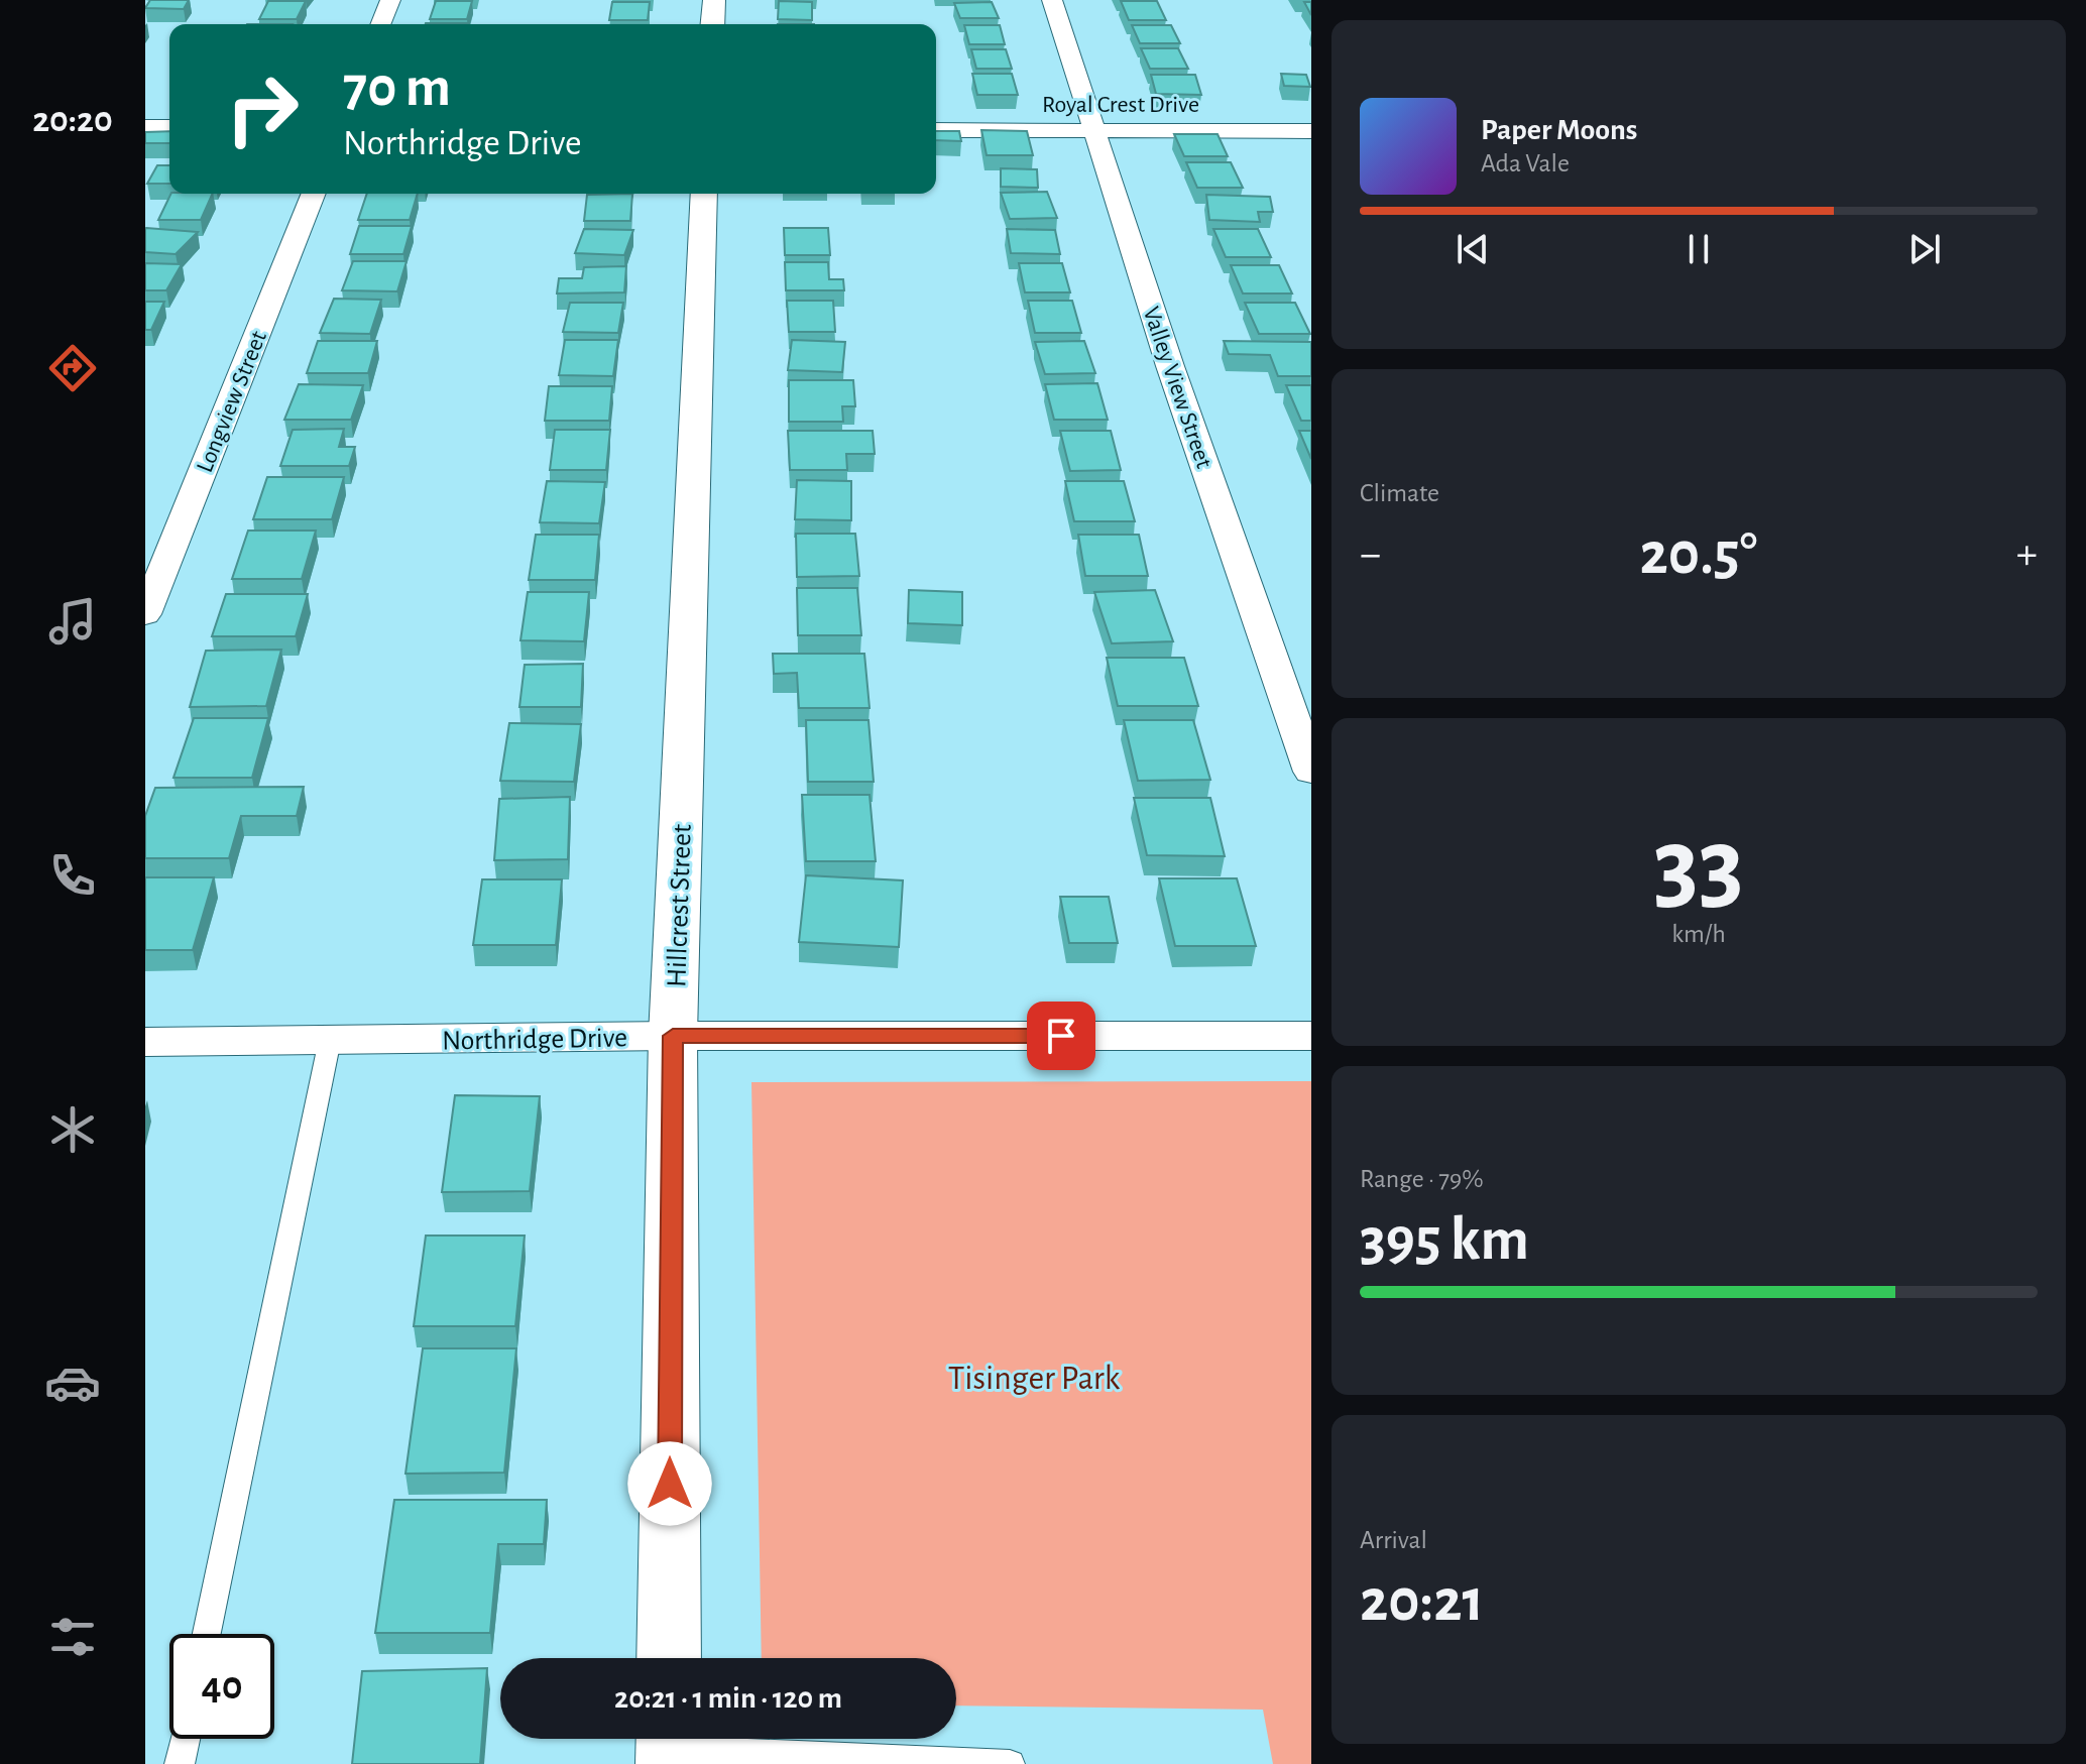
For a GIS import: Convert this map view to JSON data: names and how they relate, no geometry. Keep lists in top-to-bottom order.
{
  "streets": {
    "street": [
      "Royal Crest Drive",
      "Valley View Street",
      "Longview Street",
      "Hillcrest Street",
      "Northridge Drive"
    ]
  },
  "crossings": [
    ["Royal Crest Drive", "Valley View Street"],
    ["Hillcrest Street", "Northridge Drive"]
  ],
  "parks": ["Tisinger Park"],
  "page": {
    "tabs": "20:20",
    "turn": ["70 m", "Northridge Drive"],
    "song": ["Paper Moons", "Ada Vale"],
    "tile": [
      "Climate",
      ["33", "km/h"],
      ["Range · 79%", "395 km"],
      ["Arrival", "20:21"]
    ],
    "heat": ["−", "20.5°", "+"],
    "limit": "40",
    "trip": "20:21 · 1 min · 120 m"
  }
}
